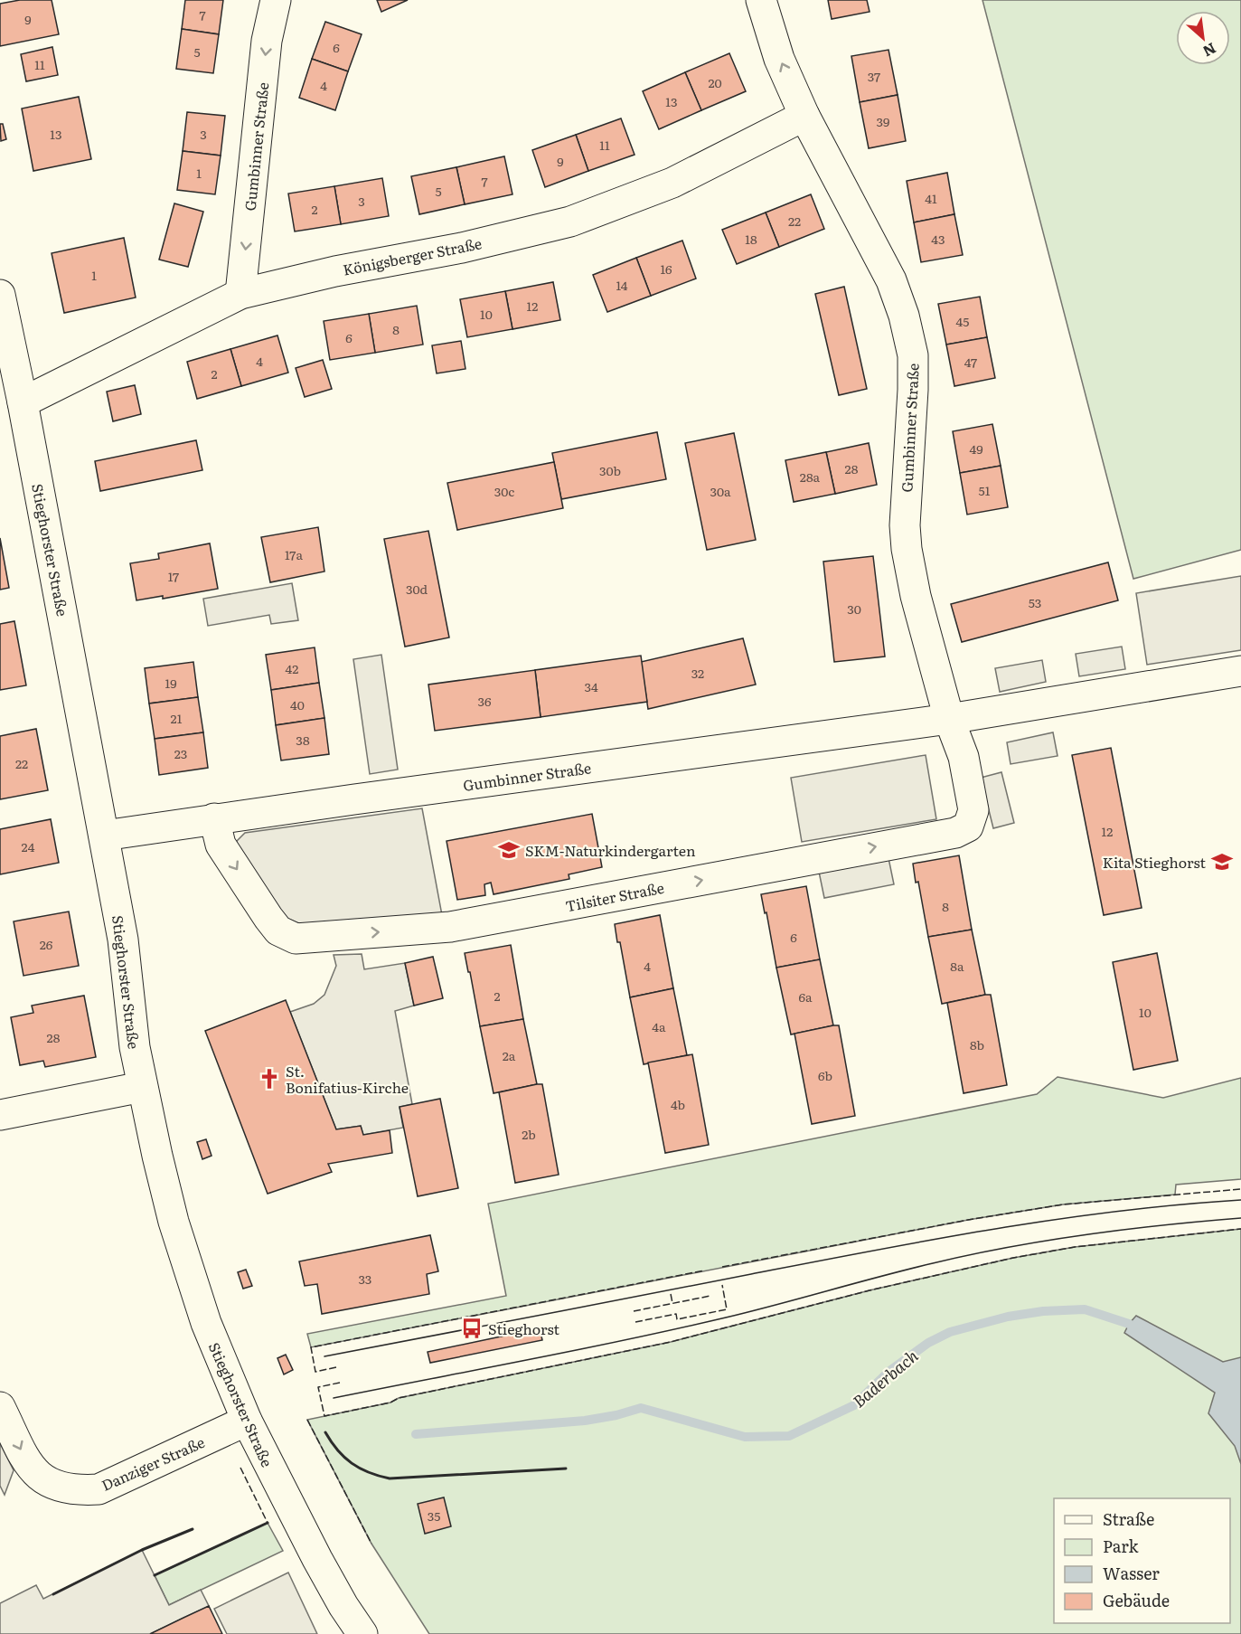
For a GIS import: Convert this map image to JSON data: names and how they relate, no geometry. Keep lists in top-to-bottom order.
{
  "streets": {
    "street": [
      "Gumbinner Straße",
      "Königsberger Straße",
      "Stieghorster Straße",
      "Tilsiter Straße",
      "Danziger Straße"
    ]
  },
  "crossings": [
    ["Gumbinner Straße", "Königsberger Straße"],
    ["Gumbinner Straße", "Stieghorster Straße"],
    ["Gumbinner Straße", "Tilsiter Straße"],
    ["Königsberger Straße", "Stieghorster Straße"],
    ["Stieghorster Straße", "Danziger Straße"]
  ],
  "one_way": ["Danziger Straße"],
  "water": ["Baderbach"],
  "places": {
    "school or university": ["SKM-Naturkindergarten", "Kita Stieghorst"],
    "church": ["St. Bonifatius-Kirche"],
    "bus stop": ["Stieghorst"]
  },
  "house_numbers": [
    "7",
    "9",
    "6",
    "5",
    "11",
    "37",
    "20",
    "4",
    "13",
    "39",
    "13",
    "3",
    "11",
    "9",
    "1",
    "7",
    "5",
    "41",
    "3",
    "2",
    "22",
    "18",
    "43",
    "16",
    "1",
    "14",
    "12",
    "10",
    "45",
    "8",
    "6",
    "4",
    "47",
    "2",
    "49",
    "28",
    "30b",
    "28a",
    "51",
    "30c",
    "30a",
    "17a",
    "17",
    "30d",
    "53",
    "30",
    "42",
    "32",
    "19",
    "34",
    "36",
    "40",
    "21",
    "38",
    "23",
    "22",
    "12",
    "24",
    "8",
    "6",
    "26",
    "4",
    "8a",
    "2",
    "6a",
    "10",
    "4a",
    "28",
    "8b",
    "2a",
    "6b",
    "4b",
    "2b",
    "33",
    "35"
  ],
  "legend": [
    "Straße",
    "Park",
    "Wasser",
    "Gebäude"
  ],
  "north": "bottom right"
}
